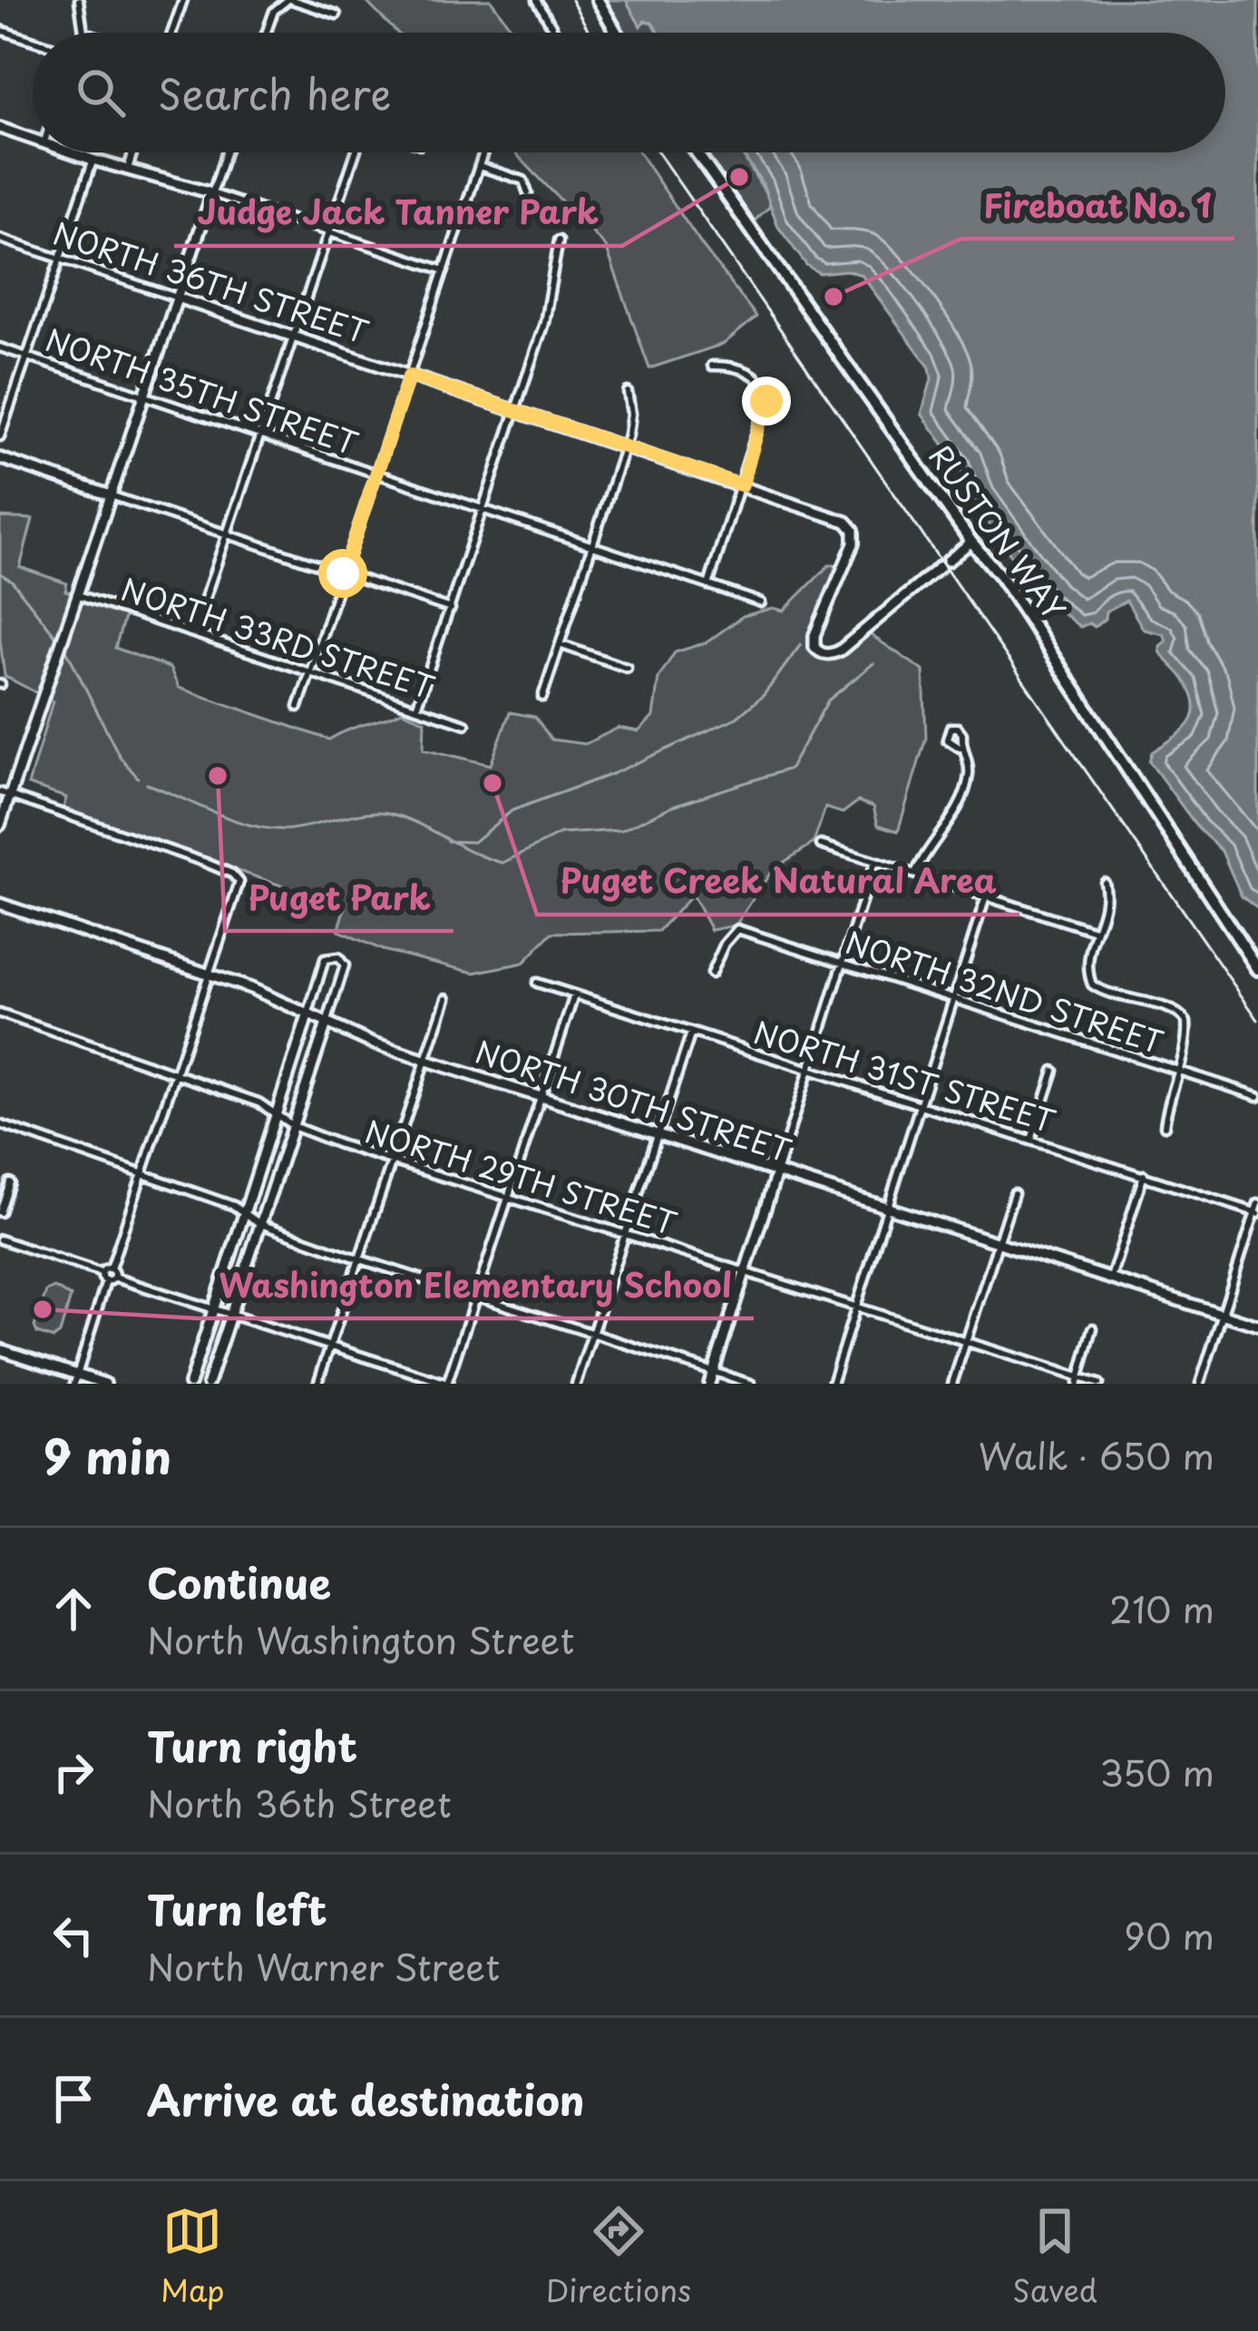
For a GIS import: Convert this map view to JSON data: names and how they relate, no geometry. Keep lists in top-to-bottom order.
{
  "streets": {
    "main road": ["RUSTON WAY"],
    "street": [
      "NORTH 36TH STREET",
      "NORTH 35TH STREET",
      "NORTH 33RD STREET",
      "NORTH 32ND STREET",
      "NORTH 31ST STREET",
      "NORTH 30TH STREET",
      "NORTH 29TH STREET"
    ]
  },
  "crossings": [
    ["NORTH 36TH STREET", "RUSTON WAY"]
  ],
  "places": [
    "Judge Jack Tanner Park",
    "Fireboat No. 1",
    "Puget Park",
    "Puget Creek Natural Area",
    "Washington Elementary School"
  ],
  "page": {
    "search": "Search here",
    "heading": ["9 min", "Walk · 650 m"],
    "list": [
      ["Continue", "North Washington Street", "210 m"],
      ["Turn right", "North 36th Street", "350 m"],
      ["Turn left", "North Warner Street", "90 m"],
      "Arrive at destination"
    ],
    "nav": ["Map", "Directions", "Saved"]
  }
}
